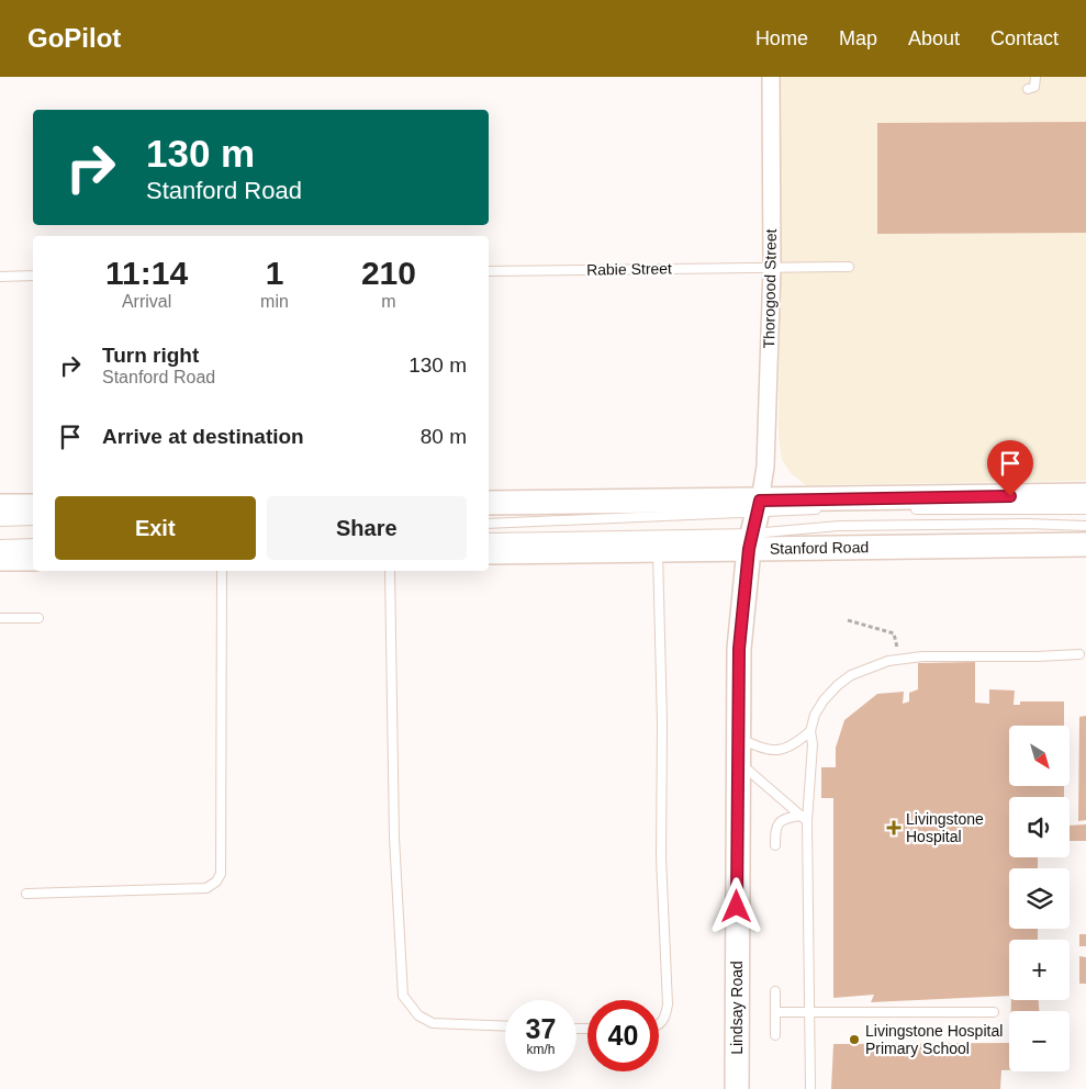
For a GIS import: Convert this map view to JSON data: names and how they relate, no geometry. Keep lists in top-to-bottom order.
{
  "streets": {
    "main road": ["Stanford Road", "Lindsay Road"],
    "street": ["Thorogood Street"],
    "lane": ["Rabie Street"]
  },
  "crossings": [
    ["Rabie Street", "Thorogood Street"],
    ["Thorogood Street", "Stanford Road"],
    ["Thorogood Street", "Lindsay Road"],
    ["Stanford Road", "Lindsay Road"]
  ],
  "places": {
    "health": ["Livingstone Hospital"],
    "other": ["Livingstone Hospital Primary School"]
  },
  "north": "bottom right",
  "page": {
    "header": "GoPilot",
    "nav": [
      "Home",
      "Map",
      "About",
      "Contact"
    ],
    "turn": ["130 m", "Stanford Road"],
    "eta": [
      "11:14",
      "Arrival",
      "1",
      "min",
      "210",
      "m"
    ],
    "list": [
      {
        "name": "Turn right",
        "note": "Stanford Road",
        "value": "130 m"
      },
      {
        "name": "Arrive at destination",
        "value": "80 m"
      }
    ],
    "buttons": ["Exit", "Share"],
    "map_buttons": ["+", "−"],
    "speed": "37 km/h",
    "limit": "40"
  }
}
